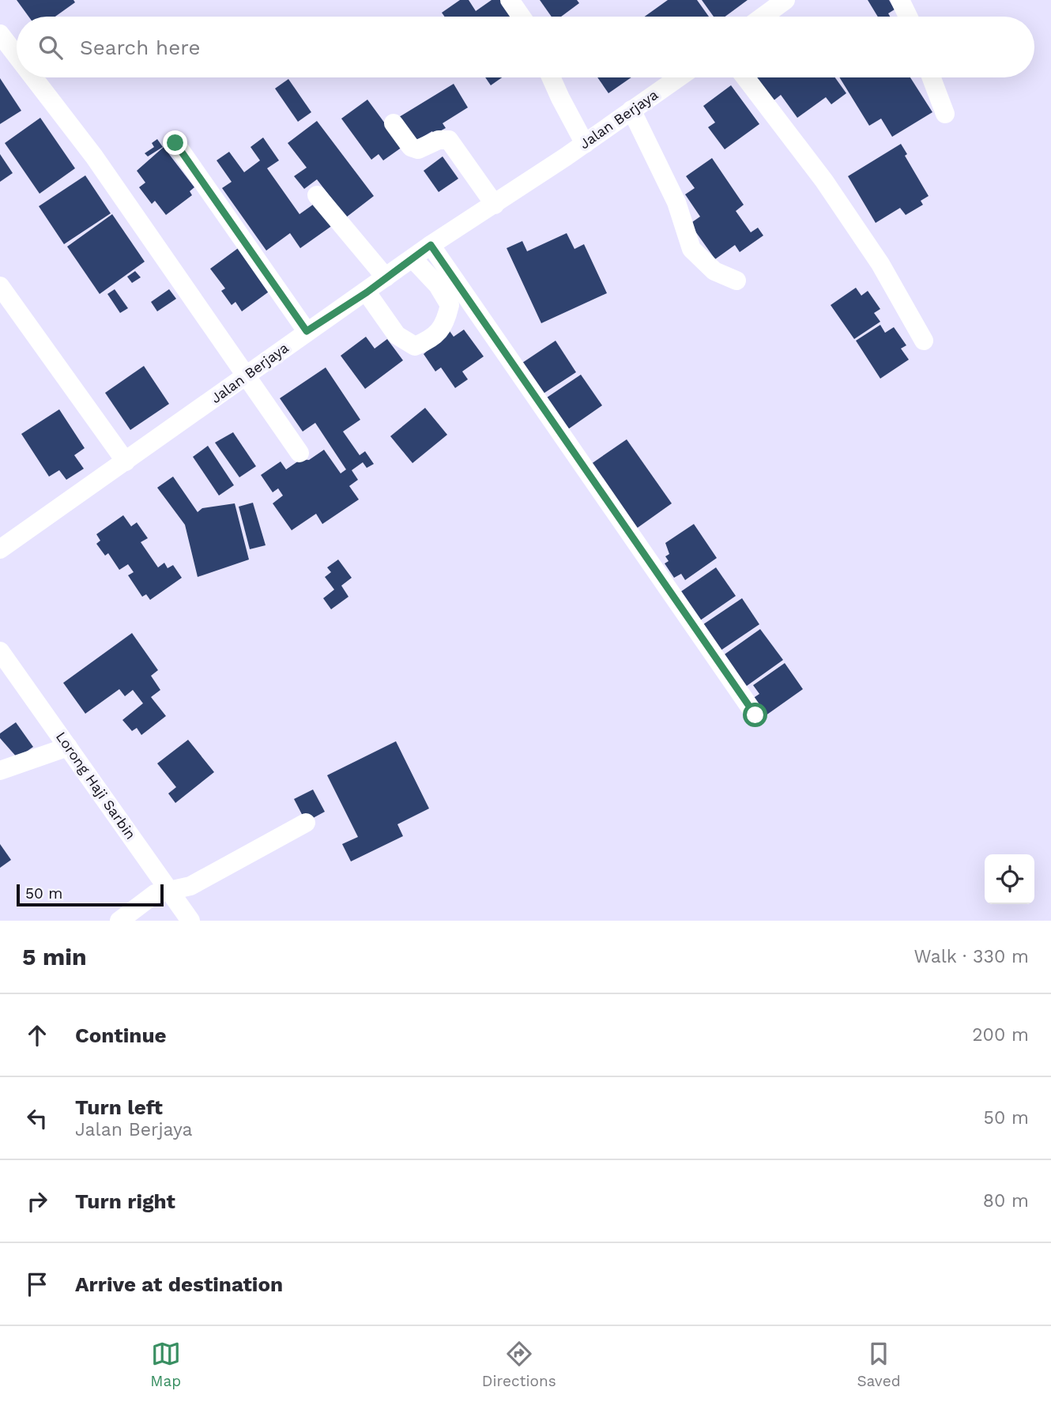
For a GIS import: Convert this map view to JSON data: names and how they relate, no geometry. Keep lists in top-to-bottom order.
{
  "streets": {
    "street": ["Jalan Berjaya", "Lorong Haji Sarbin"]
  },
  "scale_bar": "50 m",
  "page": {
    "search": "Search here",
    "scale": "50 m",
    "heading": ["5 min", "Walk · 330 m"],
    "list": [
      ["Continue", "200 m"],
      ["Turn left", "Jalan Berjaya", "50 m"],
      ["Turn right", "80 m"],
      "Arrive at destination"
    ],
    "nav": ["Map", "Directions", "Saved"]
  }
}
